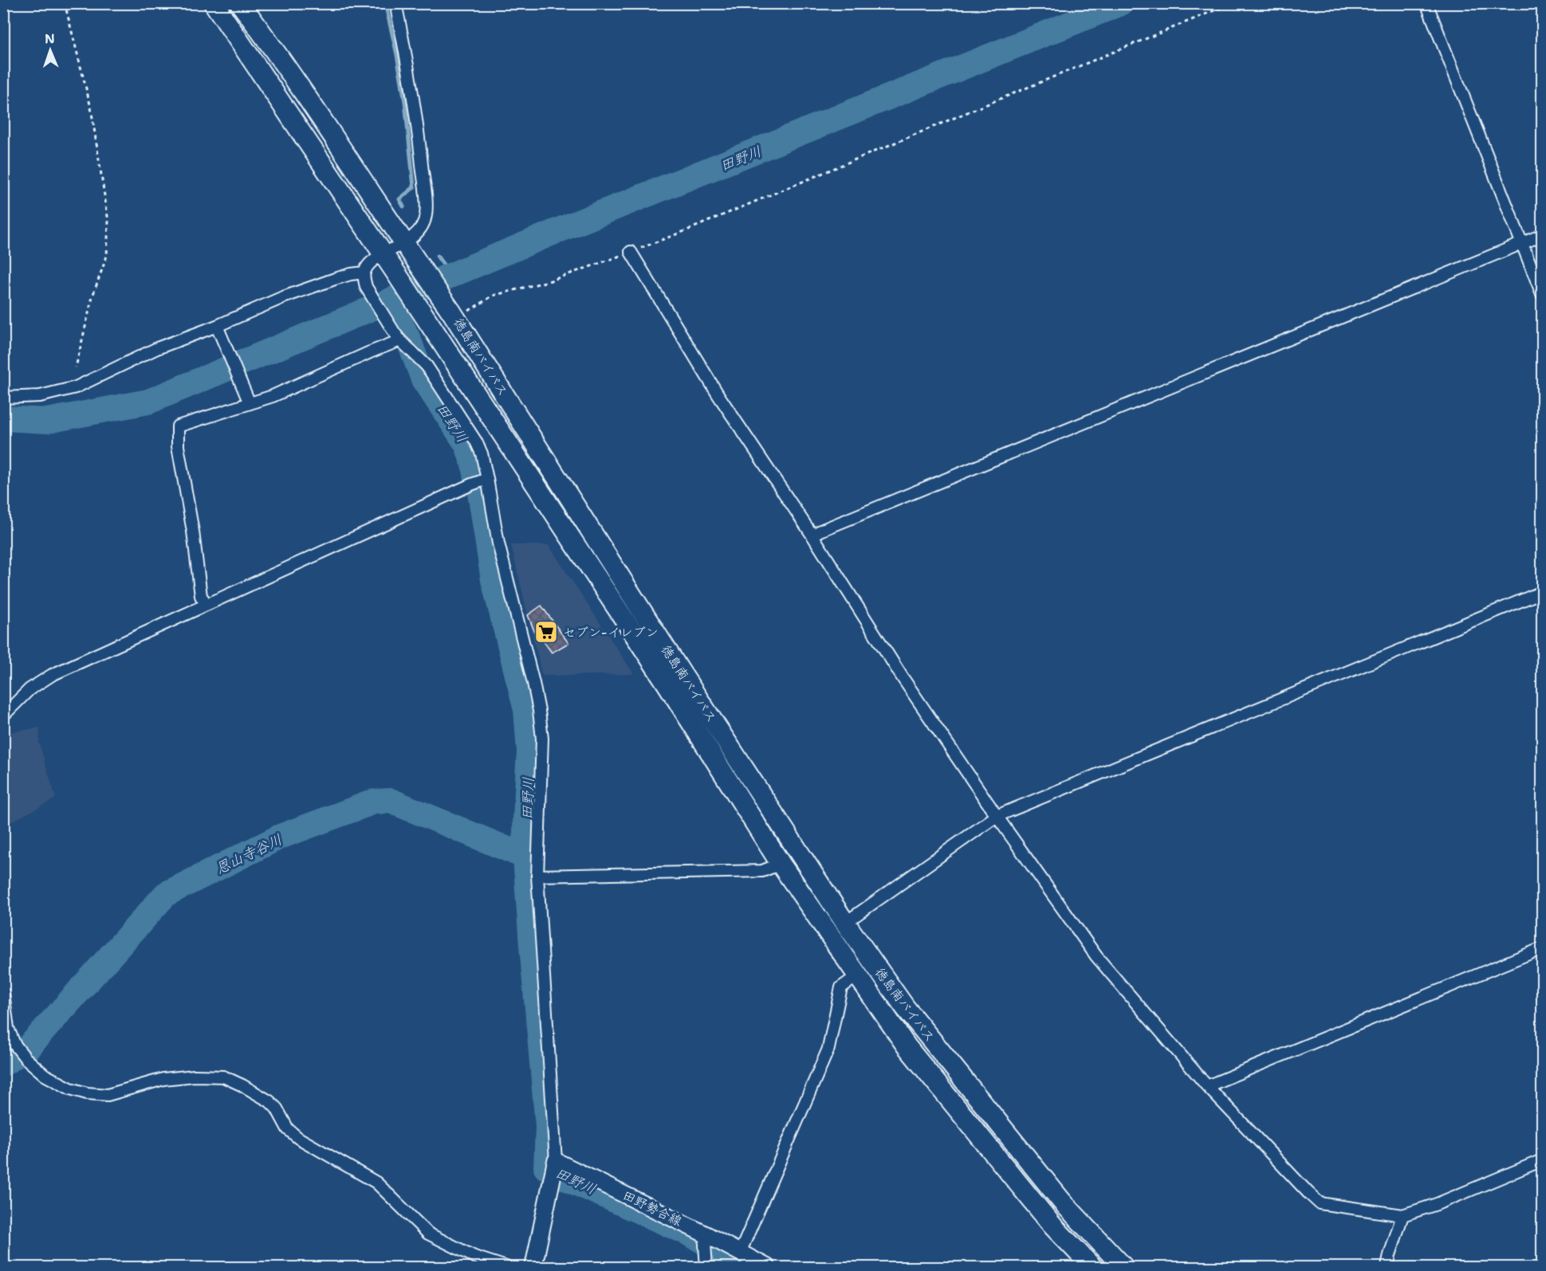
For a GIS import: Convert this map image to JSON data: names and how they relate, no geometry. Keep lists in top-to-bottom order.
{
  "streets": {
    "highway": ["徳島南バイパス"],
    "main road": ["田野勢合線"]
  },
  "water": ["田野川", "恩山寺谷川"],
  "places": {
    "supermarket": ["セブン-イレブン"]
  },
  "north": "top"
}
